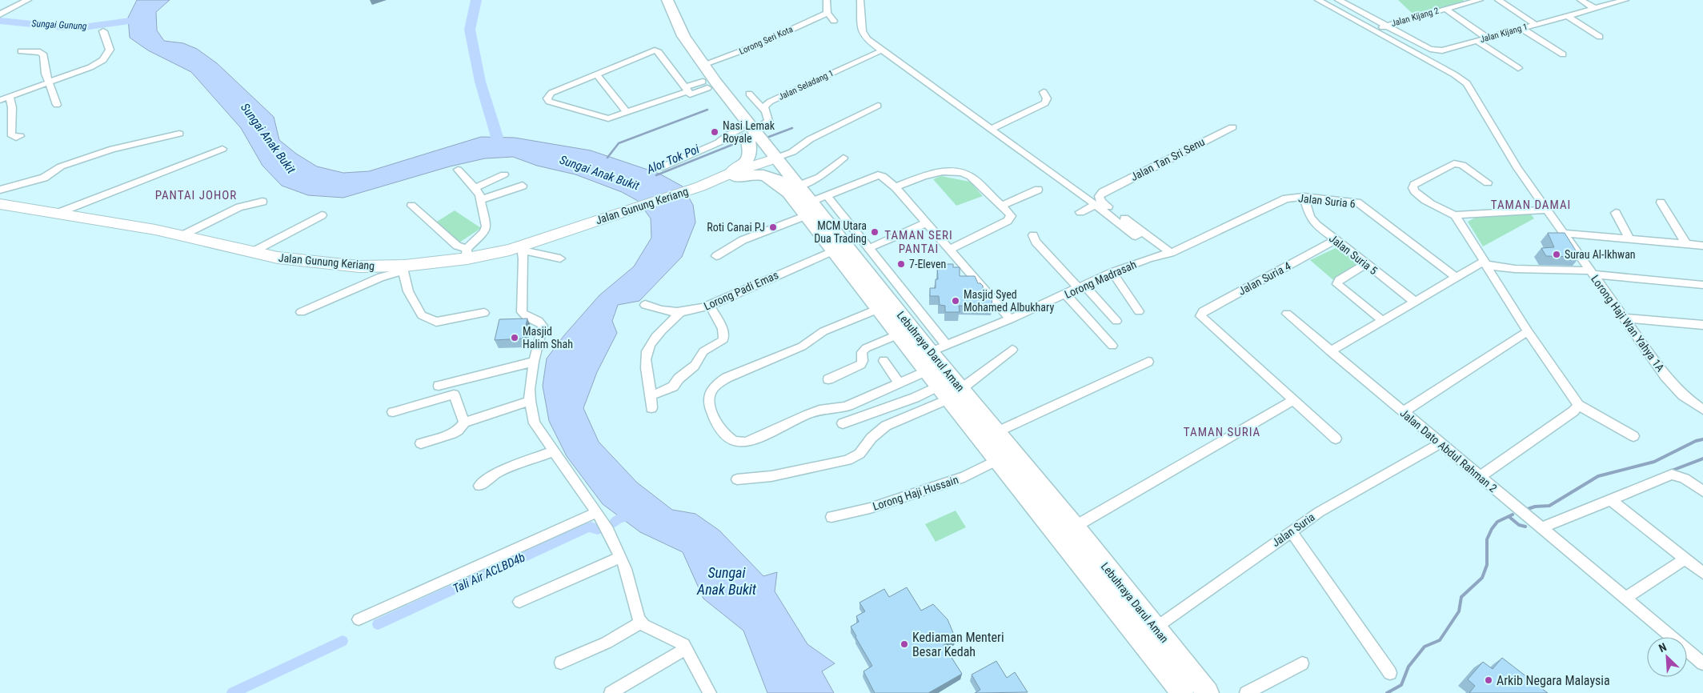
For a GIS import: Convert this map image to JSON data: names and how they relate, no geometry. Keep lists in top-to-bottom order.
{
  "streets": {
    "highway": ["Lebuhraya Darul Aman"],
    "main road": ["Jalan Gunung Keriang"],
    "street": [
      "Jalan Kijang 2",
      "Jalan Kijang 1",
      "Lorong Seri Kota",
      "Jalan Seladang 1",
      "Jalan Tan Sri Senu",
      "Jalan Suria 6",
      "Jalan Suria 5",
      "Jalan Suria 4",
      "Lorong Madrasah",
      "Lorong Padi Emas",
      "Lorong Haji Wan Yahya 1A",
      "Jalan Dato Abdul Rahman 2",
      "Lorong Haji Hussain",
      "Jalan Suria"
    ]
  },
  "crossings": [
    ["Jalan Kijang 2", "Jalan Kijang 1"],
    ["Jalan Kijang 2", "Lorong Haji Wan Yahya 1A"],
    ["Lorong Seri Kota", "Lebuhraya Darul Aman"],
    ["Jalan Suria 6", "Jalan Suria 5"],
    ["Jalan Suria 6", "Lorong Madrasah"],
    ["Jalan Gunung Keriang", "Lebuhraya Darul Aman"],
    ["Jalan Suria 5", "Jalan Suria 4"],
    ["Lorong Madrasah", "Lebuhraya Darul Aman"],
    ["Lorong Padi Emas", "Lebuhraya Darul Aman"],
    ["Lebuhraya Darul Aman", "Lorong Haji Hussain"],
    ["Lebuhraya Darul Aman", "Jalan Suria"],
    ["Jalan Dato Abdul Rahman 2", "Jalan Suria"]
  ],
  "districts": [
    "PANTAI JOHOR",
    "TAMAN DAMAI",
    "TAMAN SERI PANTAI",
    "TAMAN SURIA"
  ],
  "water": [
    "Sungai Gunung",
    "Sungai Anak Bukit",
    "Alor Tok Poi",
    "Tali Air ACLBD4b"
  ],
  "places": [
    "Nasi Lemak Royale",
    "Roti Canai PJ",
    "MCM Utara Dua Trading",
    "Surau Al-Ikhwan",
    "7-Eleven",
    "Masjid Syed Mohamed Albukhary",
    "Masjid Halim Shah",
    "Kediaman Menteri Besar Kedah",
    "Arkib Negara Malaysia"
  ],
  "north": "top left"
}
